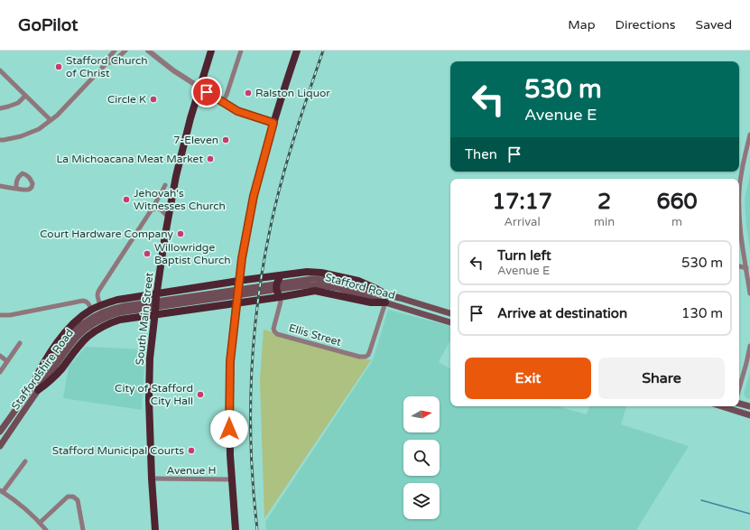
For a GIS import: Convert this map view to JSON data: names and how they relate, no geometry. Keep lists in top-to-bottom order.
{
  "streets": {
    "highway": ["South Main Street"],
    "main road": ["Stafford Road", "Staffordshire Road"],
    "street": ["Ellis Street", "Avenue H"]
  },
  "crossings": [
    ["Stafford Road", "Ellis Street"],
    ["Stafford Road", "Staffordshire Road"],
    ["South Main Street", "Avenue H"]
  ],
  "places": [
    "Stafford Church of Christ",
    "Ralston Liquor",
    "Circle K",
    "7-Eleven",
    "La Michoacana Meat Market",
    "Jehovah's Witnesses Church",
    "Court Hardware Company",
    "Willowridge Baptist Church",
    "City of Stafford City Hall",
    "Stafford Municipal Courts"
  ],
  "north": "right",
  "page": {
    "header": "GoPilot",
    "nav": ["Map", "Directions", "Saved"],
    "turn": ["530 m", "Avenue E"],
    "then": "Then",
    "eta": [
      "17:17",
      "Arrival",
      "2",
      "min",
      "660",
      "m"
    ],
    "list": [
      {
        "name": "Turn left",
        "note": "Avenue E",
        "value": "530 m"
      },
      {
        "name": "Arrive at destination",
        "value": "130 m"
      }
    ],
    "buttons": ["Exit", "Share"]
  }
}
